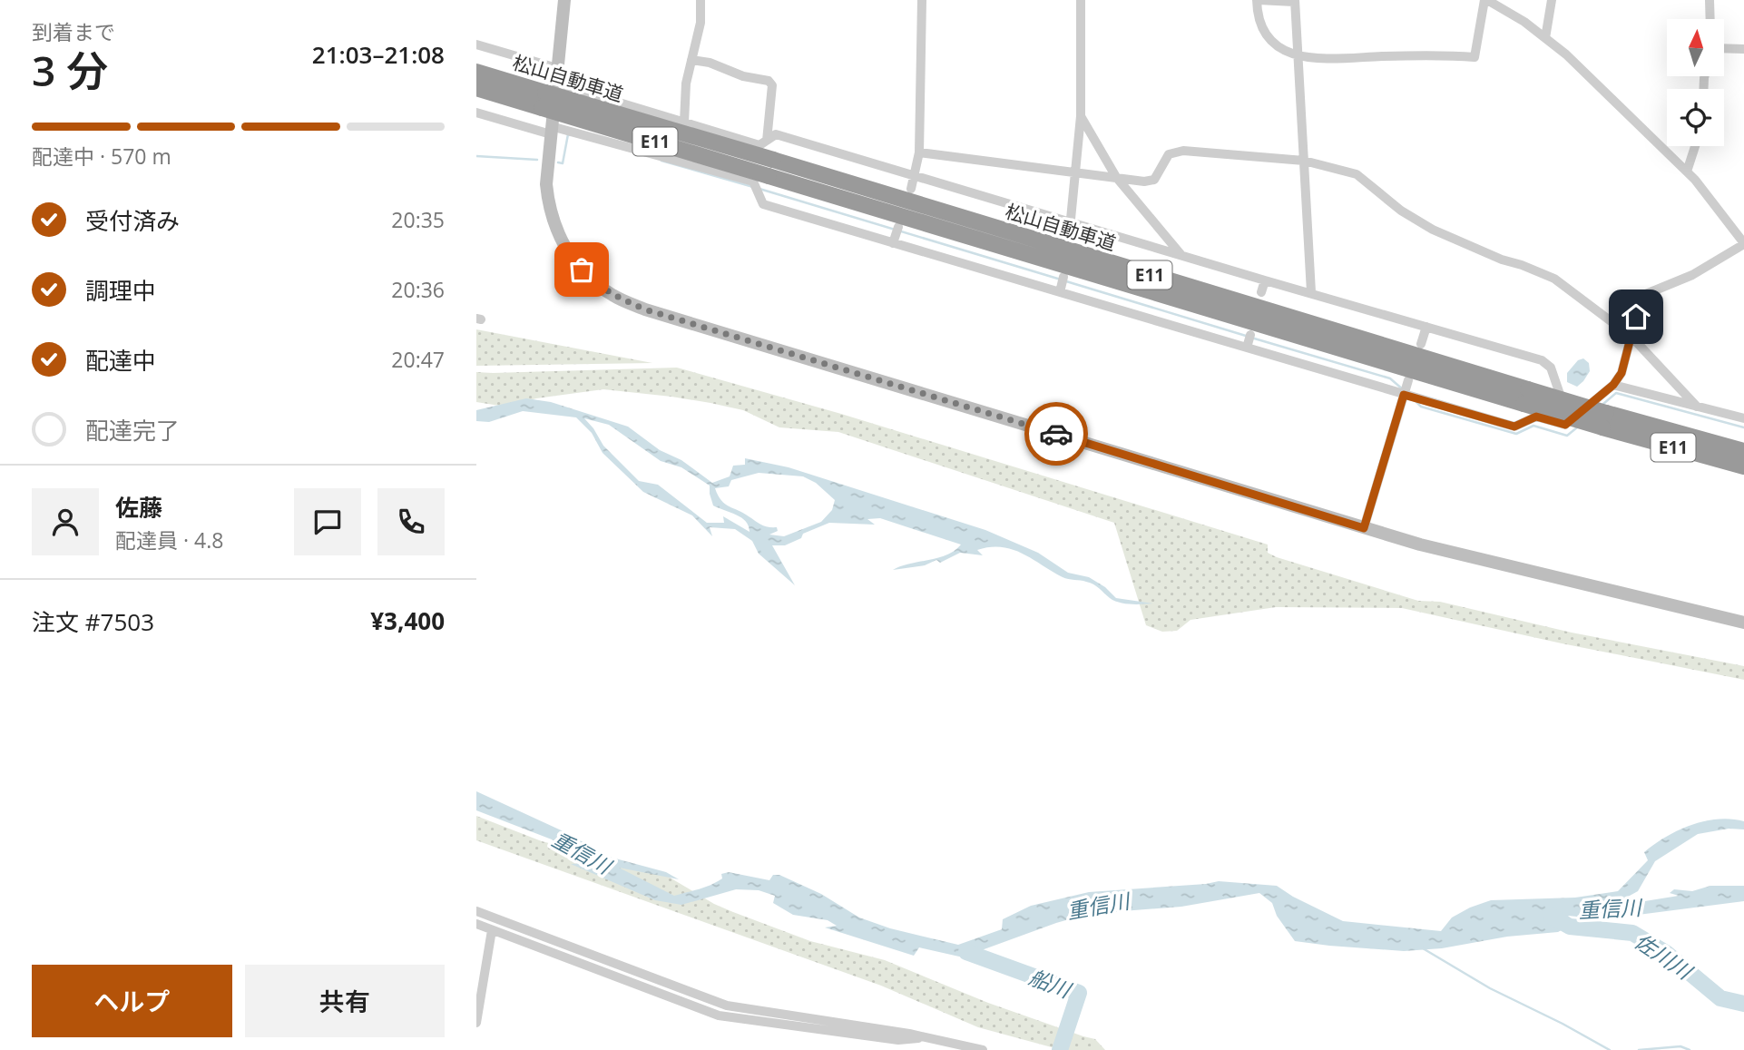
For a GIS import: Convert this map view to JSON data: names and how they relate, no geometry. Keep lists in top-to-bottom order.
{
  "streets": {
    "highway": ["松山自動車道", "E11"]
  },
  "water": ["重信川", "佐川川", "船川"],
  "north": "top",
  "page": {
    "heading": ["3 分", "到着まで", "21:03–21:08"],
    "panel": [
      "佐藤",
      "配達員 · 4.8",
      "注文 #7503",
      "¥3,400"
    ],
    "bar": "配達中 · 570 m",
    "list": [
      ["受付済み", "20:35"],
      ["調理中", "20:36"],
      ["配達中", "20:47"],
      "配達完了"
    ],
    "buttons": ["ヘルプ", "共有"]
  }
}
